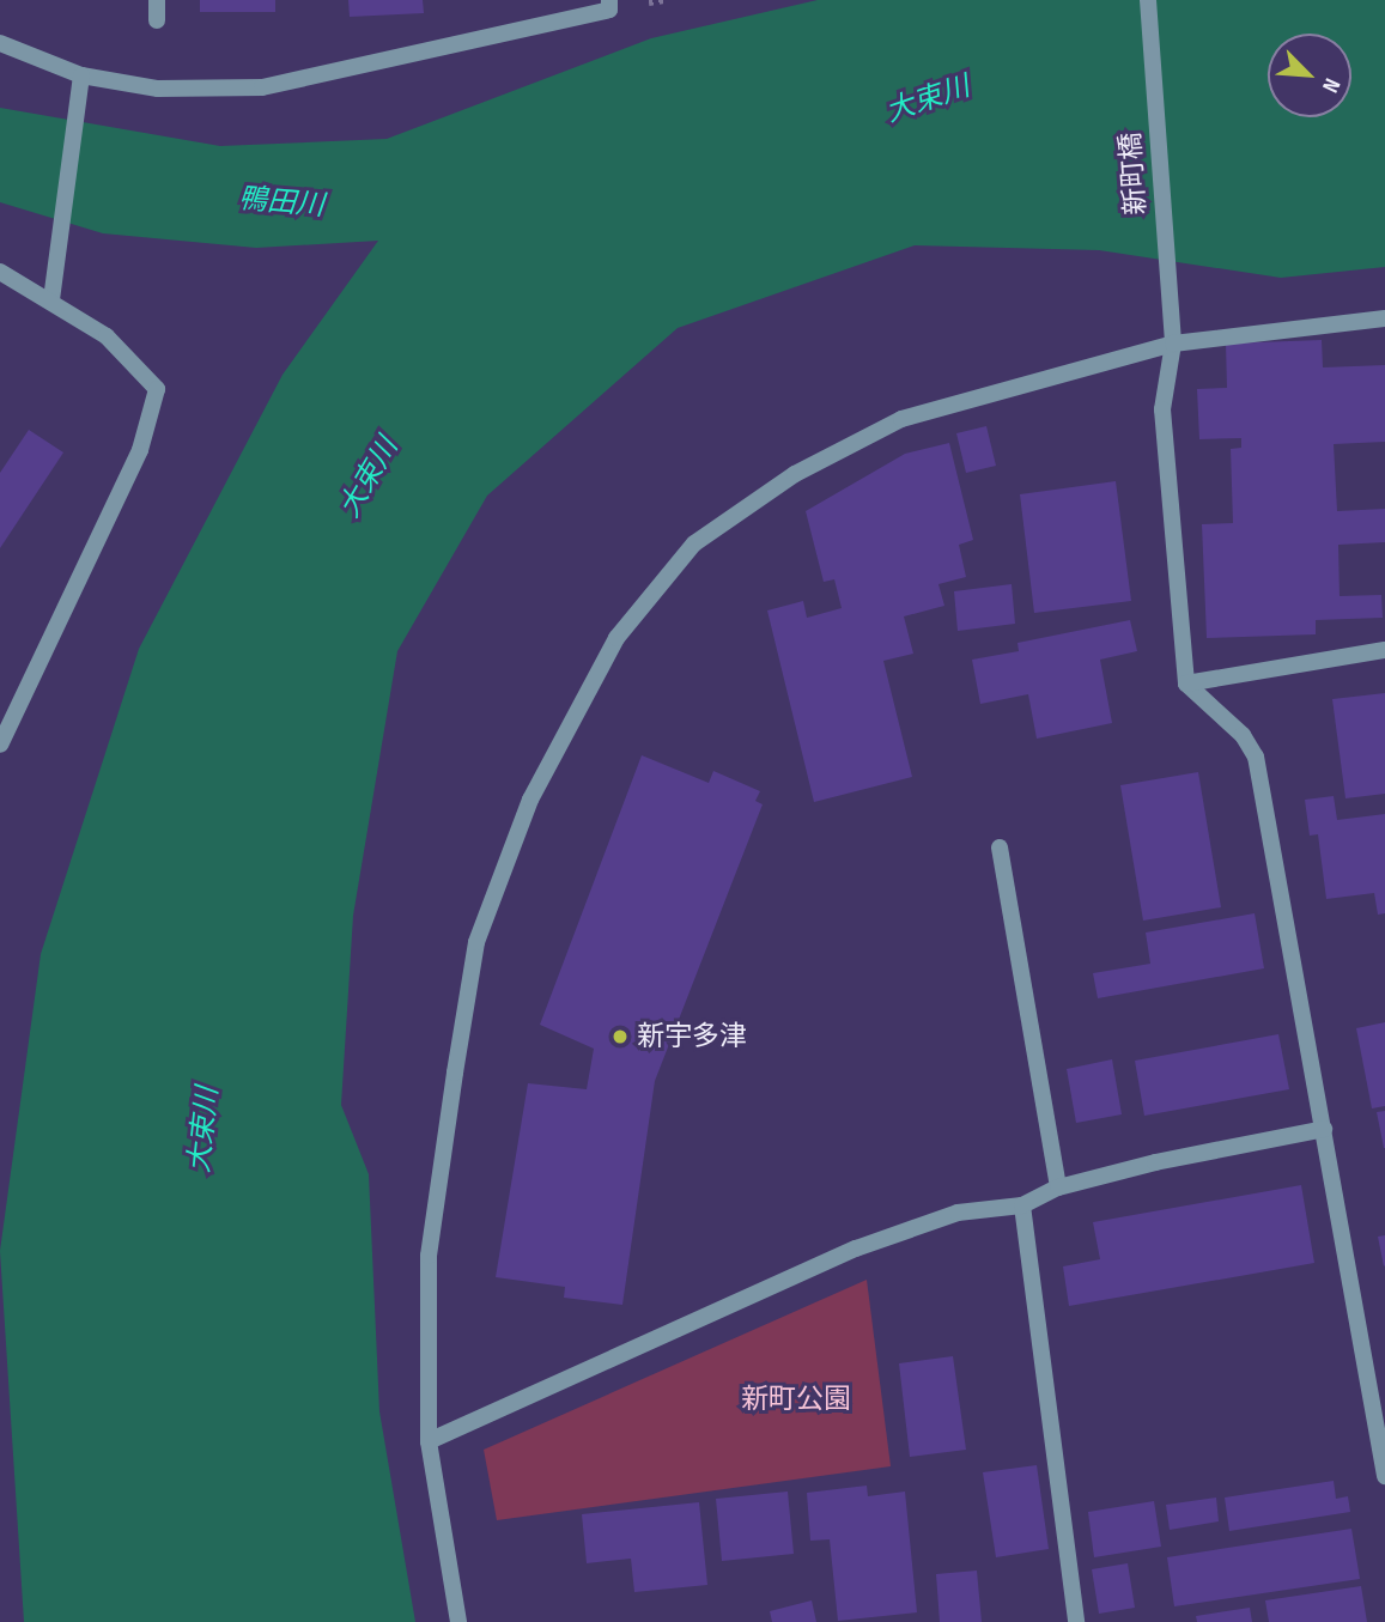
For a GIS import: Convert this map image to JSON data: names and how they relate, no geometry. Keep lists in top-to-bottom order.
{
  "streets": {
    "street": ["新町橋"]
  },
  "water": ["大束川", "鴨田川"],
  "parks": ["新町公園"],
  "places": ["新宇多津"],
  "north": "bottom right"
}
